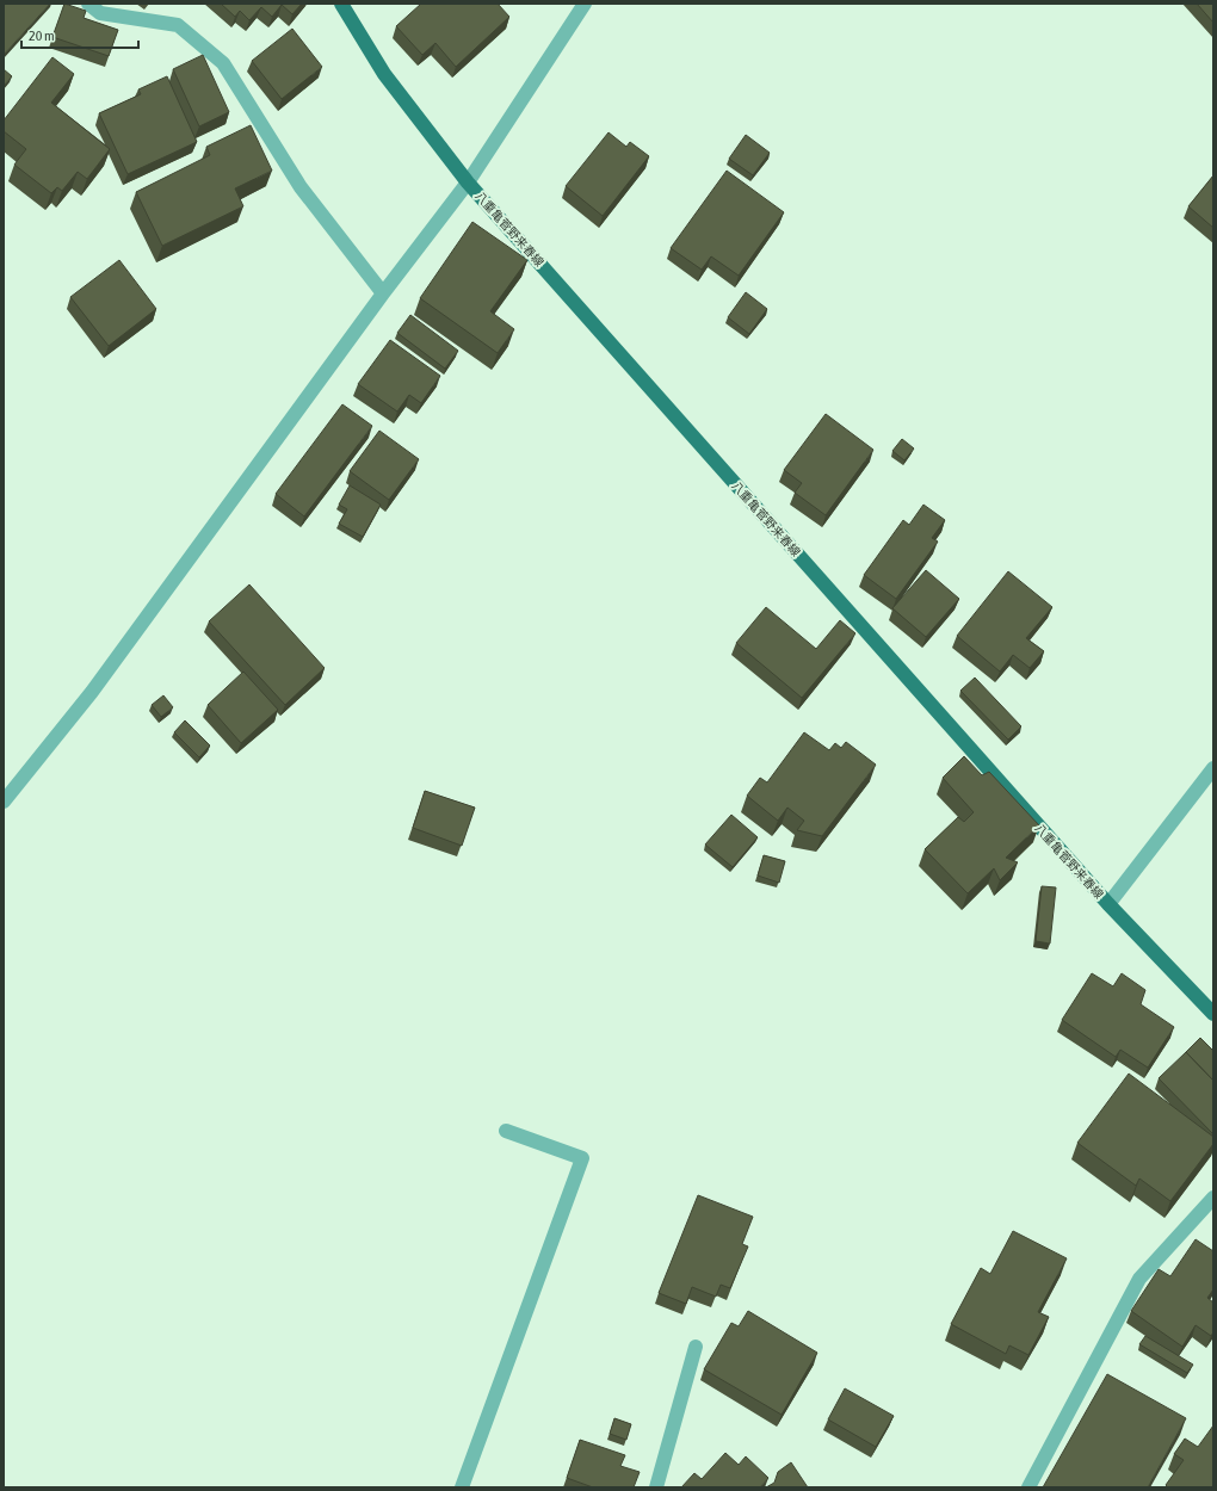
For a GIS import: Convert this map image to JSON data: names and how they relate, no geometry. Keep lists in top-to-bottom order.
{
  "streets": {
    "main road": ["八重亀菅野来春線"]
  },
  "scale_bar": "20 m"
}
